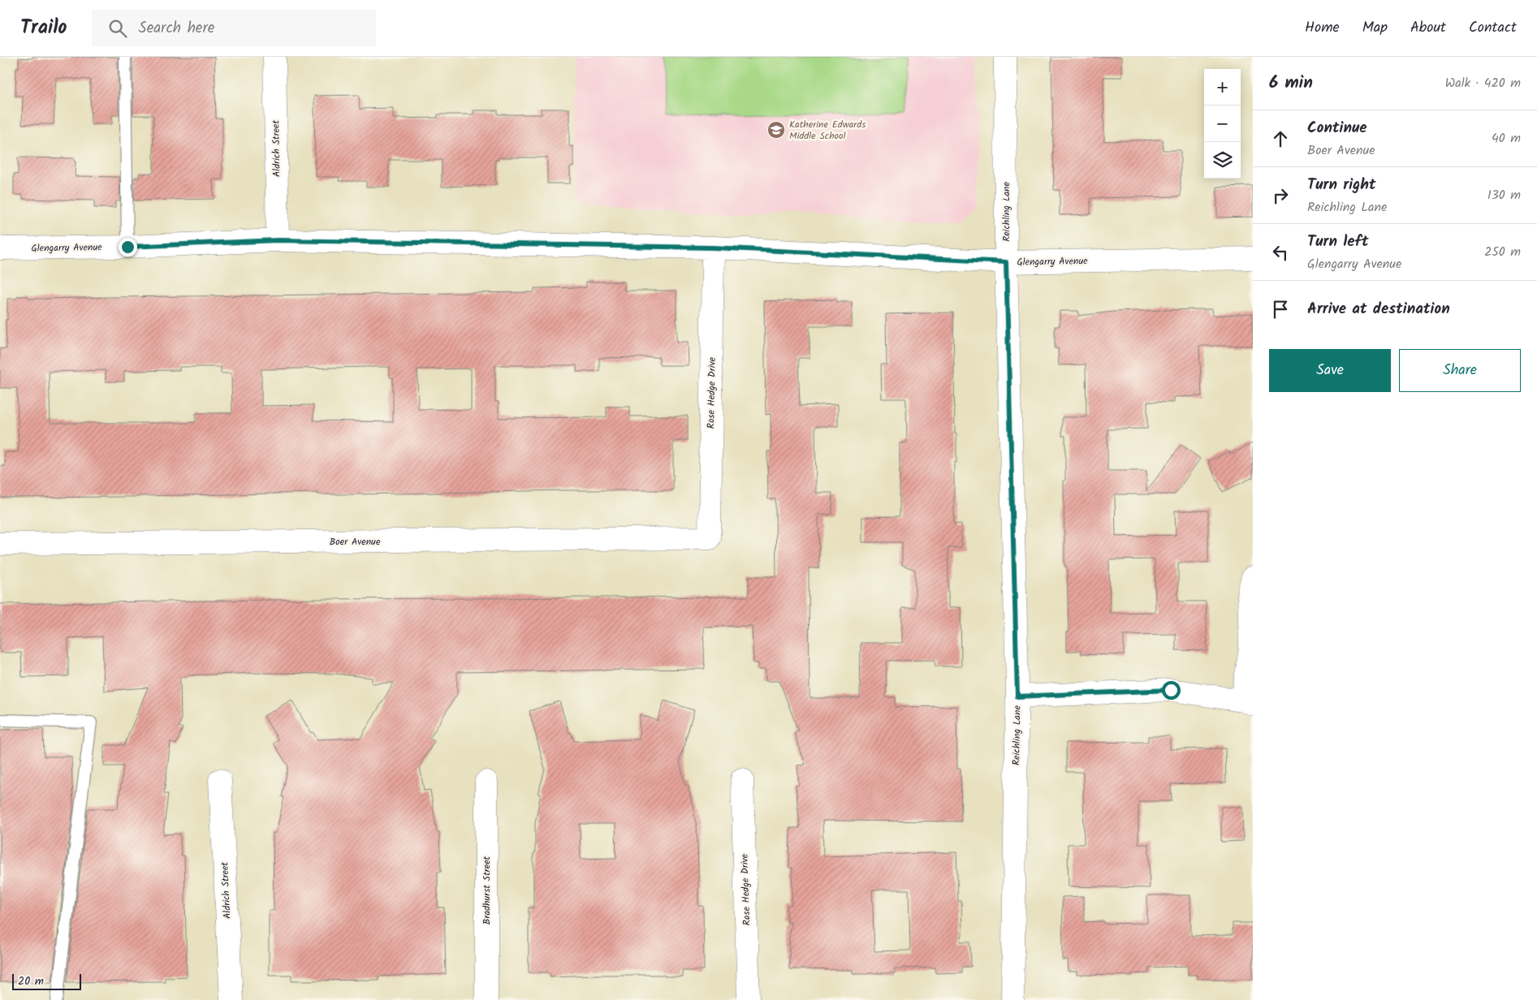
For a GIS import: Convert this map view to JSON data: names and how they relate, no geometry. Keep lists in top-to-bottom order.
{
  "streets": {
    "street": [
      "Aldrich Street",
      "Reichling Lane",
      "Glengarry Avenue",
      "Rose Hedge Drive",
      "Boer Avenue",
      "Bradhurst Street"
    ]
  },
  "crossings": [
    ["Aldrich Street", "Glengarry Avenue"],
    ["Reichling Lane", "Glengarry Avenue"],
    ["Glengarry Avenue", "Rose Hedge Drive"],
    ["Rose Hedge Drive", "Boer Avenue"]
  ],
  "places": {
    "school or university": ["Katherine Edwards Middle School"]
  },
  "scale_bar": "20 m",
  "page": {
    "header": "Trailo",
    "search": "Search here",
    "nav": [
      "Home",
      "Map",
      "About",
      "Contact"
    ],
    "heading": ["6 min", "Walk · 420 m"],
    "map_buttons": ["+", "−"],
    "list": [
      ["Continue", "Boer Avenue", "40 m"],
      ["Turn right", "Reichling Lane", "130 m"],
      ["Turn left", "Glengarry Avenue", "250 m"],
      "Arrive at destination"
    ],
    "buttons": ["Save", "Share"],
    "scale": "20 m"
  }
}
